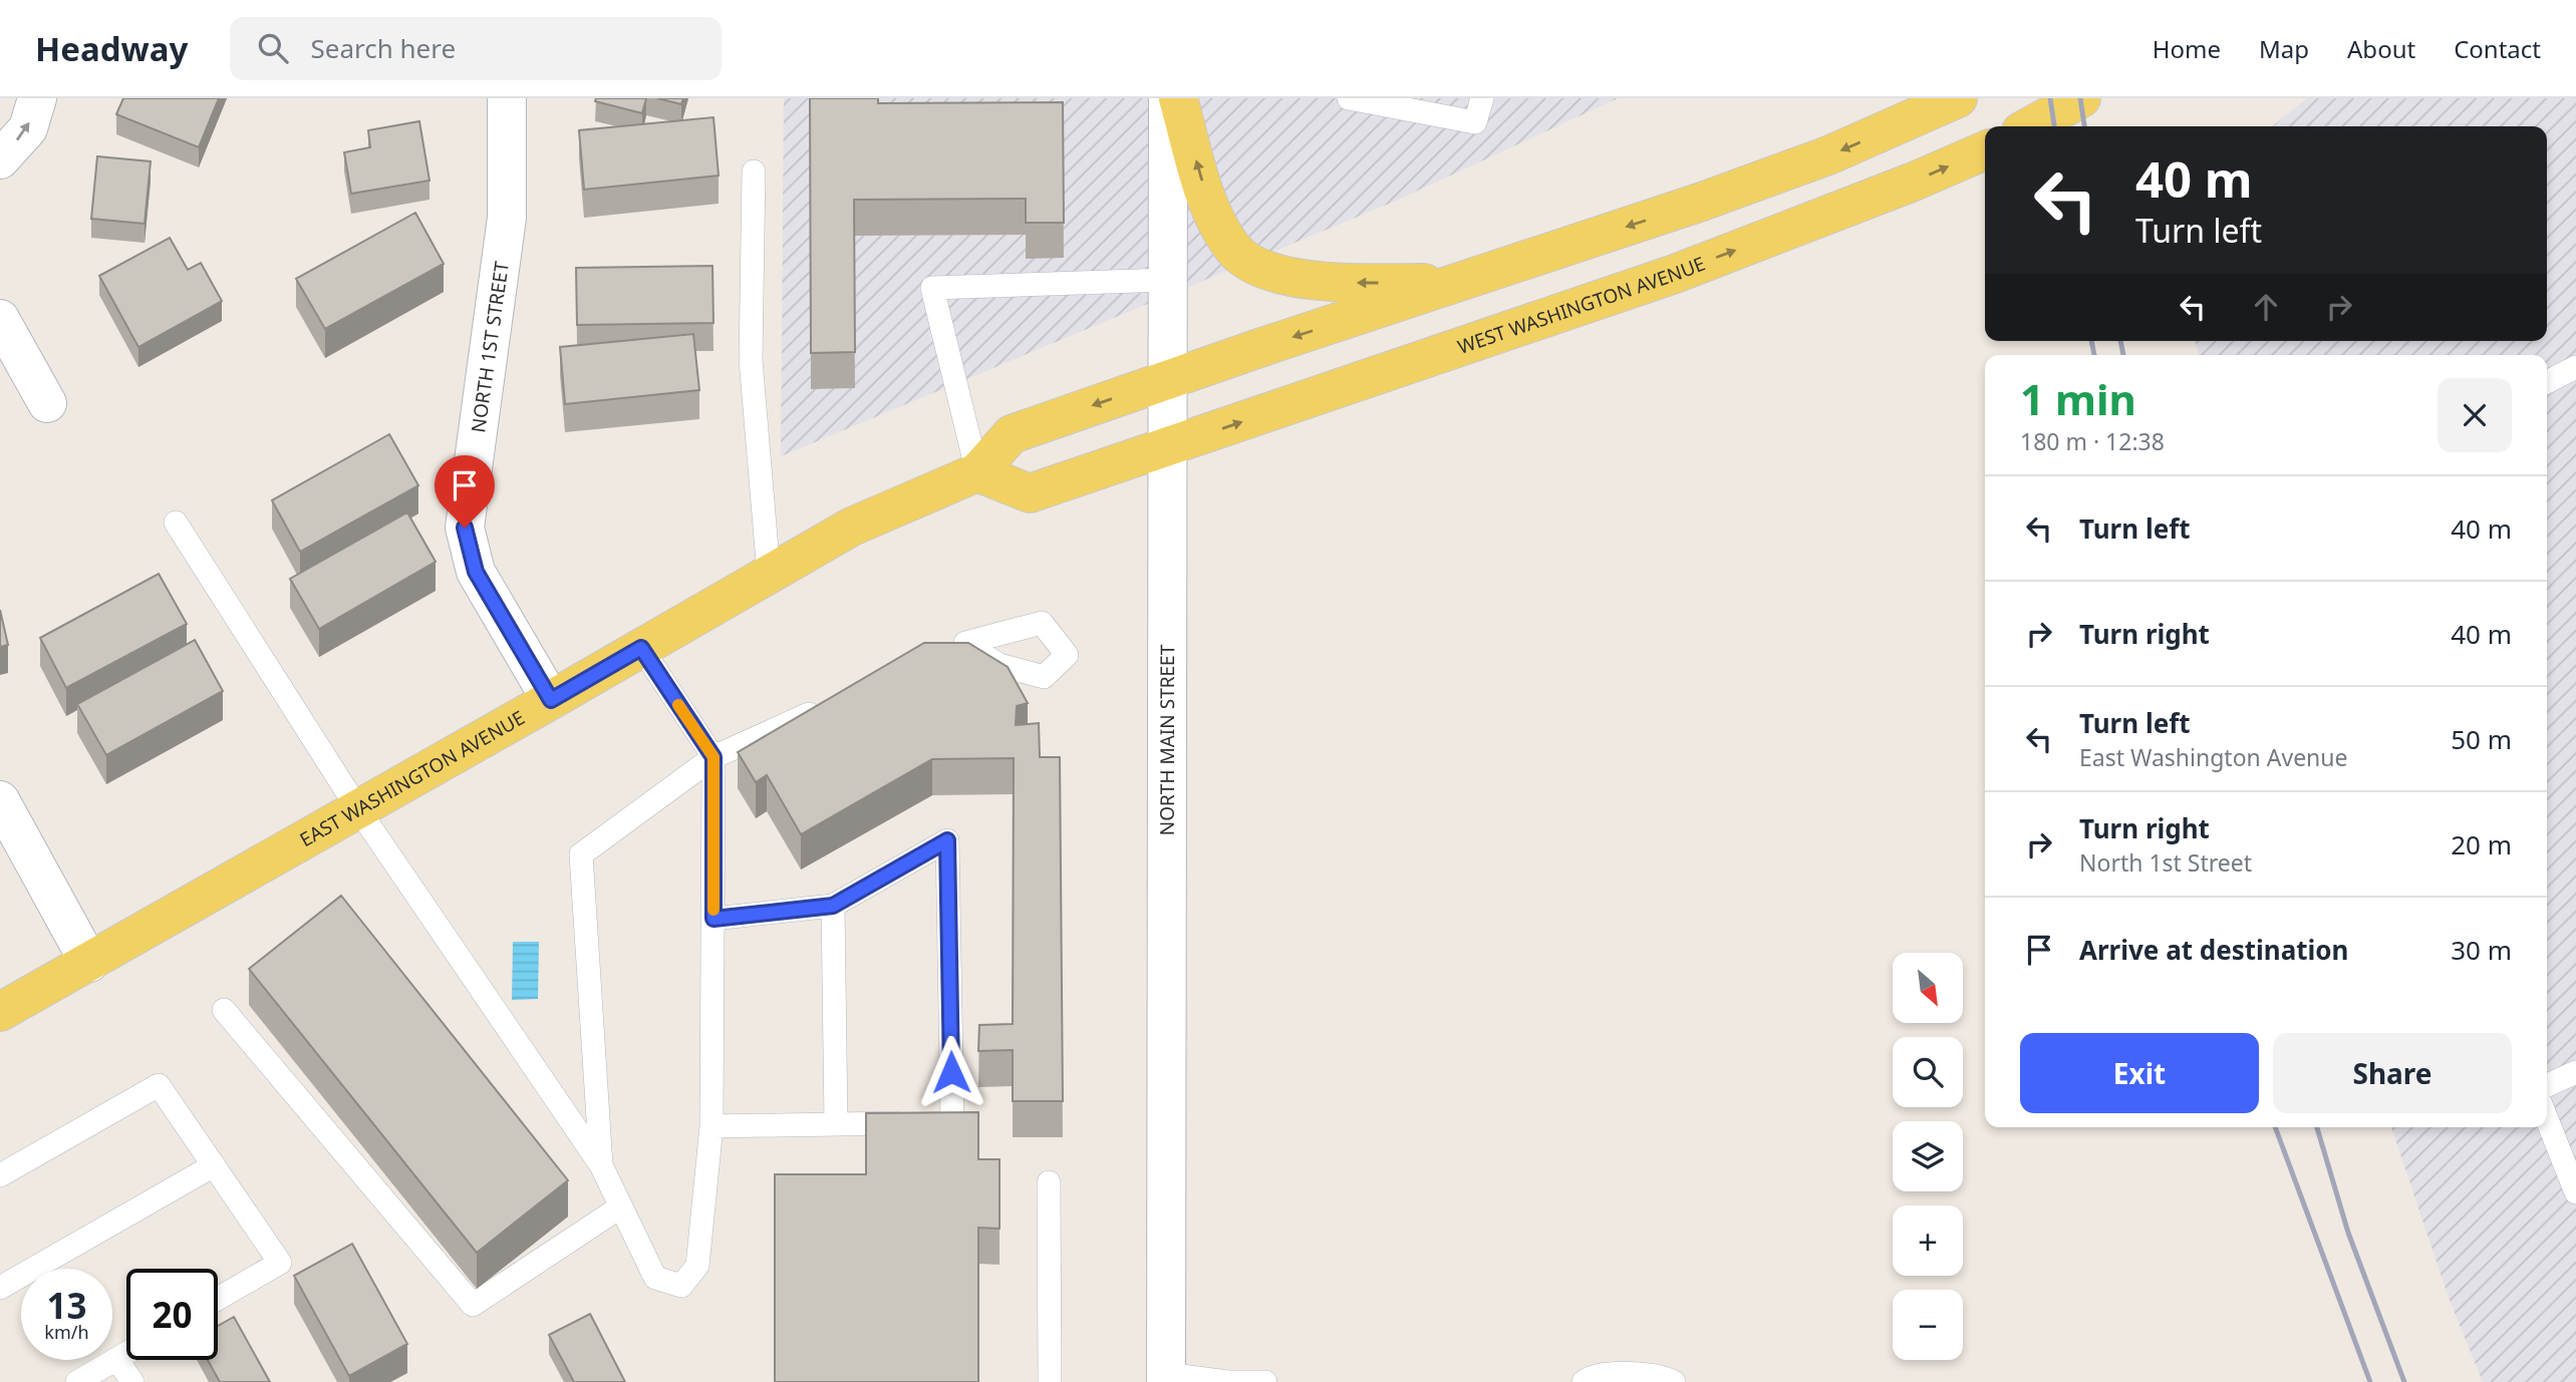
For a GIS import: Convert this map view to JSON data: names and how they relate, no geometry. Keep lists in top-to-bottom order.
{
  "streets": {
    "main road": [
      "WEST WASHINGTON AVENUE",
      "NORTH 1ST STREET",
      "NORTH MAIN STREET",
      "EAST WASHINGTON AVENUE"
    ]
  },
  "crossings": [
    ["WEST WASHINGTON AVENUE", "NORTH MAIN STREET"],
    ["NORTH 1ST STREET", "EAST WASHINGTON AVENUE"],
    ["NORTH MAIN STREET", "EAST WASHINGTON AVENUE"]
  ],
  "north": "bottom right",
  "page": {
    "header": "Headway",
    "search": "Search here",
    "nav": [
      "Home",
      "Map",
      "About",
      "Contact"
    ],
    "turn": ["40 m", "Turn left"],
    "heading": ["1 min", "180 m · 12:38"],
    "list": [
      {
        "name": "Turn left",
        "value": "40 m"
      },
      {
        "name": "Turn right",
        "value": "40 m"
      },
      {
        "name": "Turn left",
        "note": "East Washington Avenue",
        "value": "50 m"
      },
      {
        "name": "Turn right",
        "note": "North 1st Street",
        "value": "20 m"
      },
      {
        "name": "Arrive at destination",
        "value": "30 m"
      }
    ],
    "map_buttons": ["+", "−"],
    "buttons": ["Exit", "Share"],
    "speed": "13 km/h",
    "limit": "20"
  }
}
